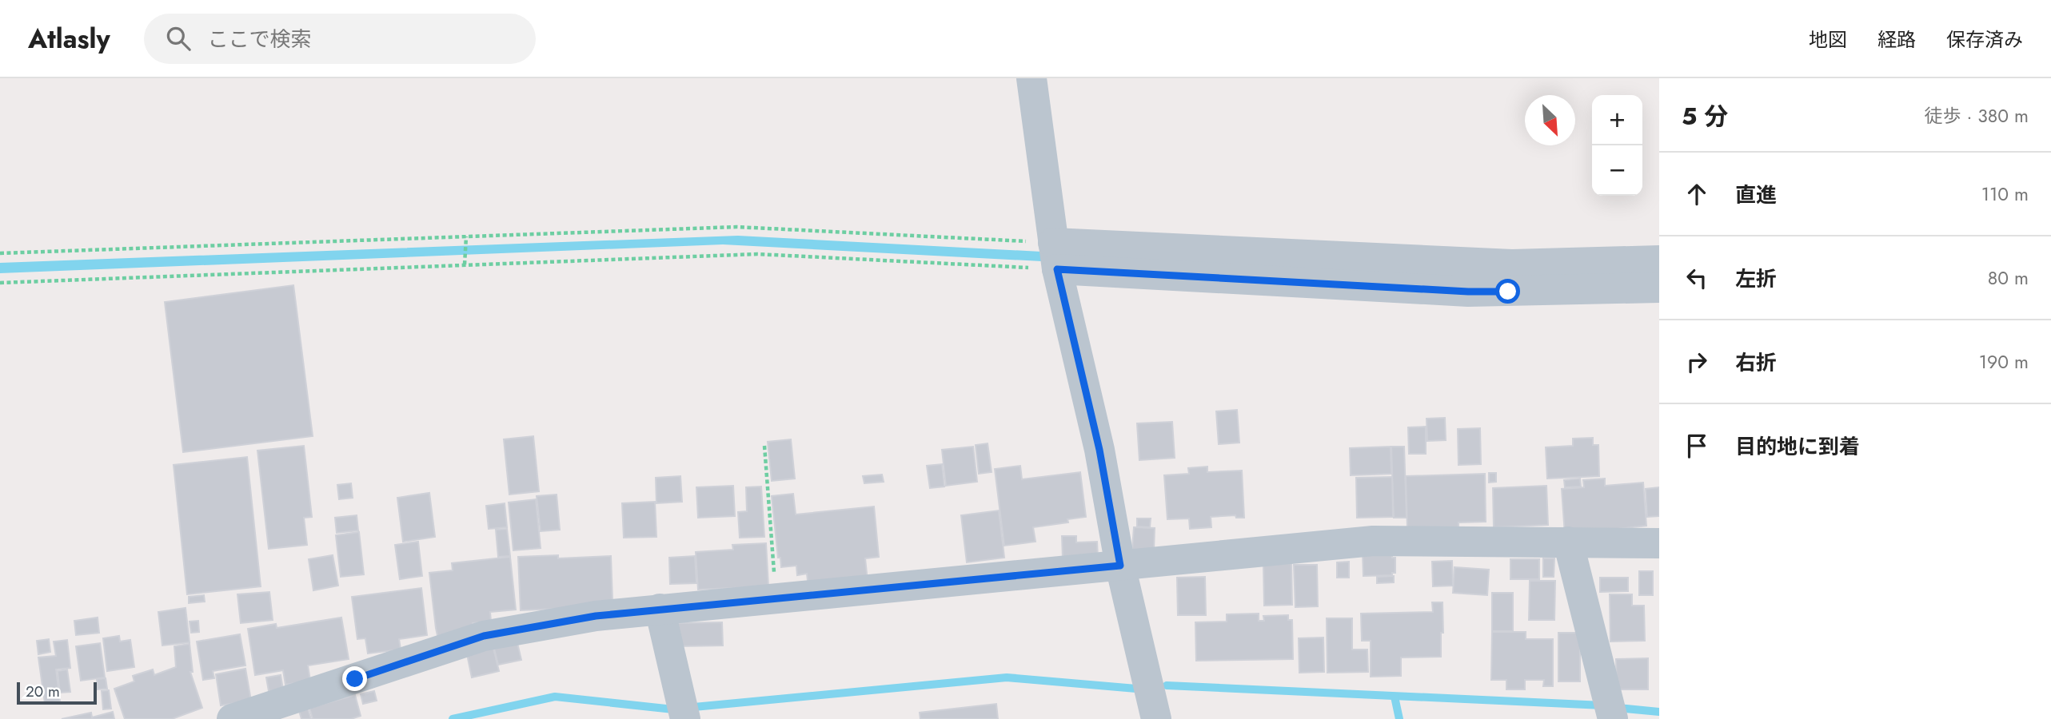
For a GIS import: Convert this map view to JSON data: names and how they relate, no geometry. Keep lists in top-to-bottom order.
{
  "scale_bar": "20 m",
  "north": "bottom right",
  "page": {
    "header": "Atlasly",
    "search": "ここで検索",
    "nav": ["地図", "経路", "保存済み"],
    "heading": ["5 分", "徒歩 · 380 m"],
    "map_buttons": ["+", "−"],
    "list": [
      ["直進", "110 m"],
      ["左折", "80 m"],
      ["右折", "190 m"],
      "目的地に到着"
    ],
    "scale": "20 m"
  }
}
